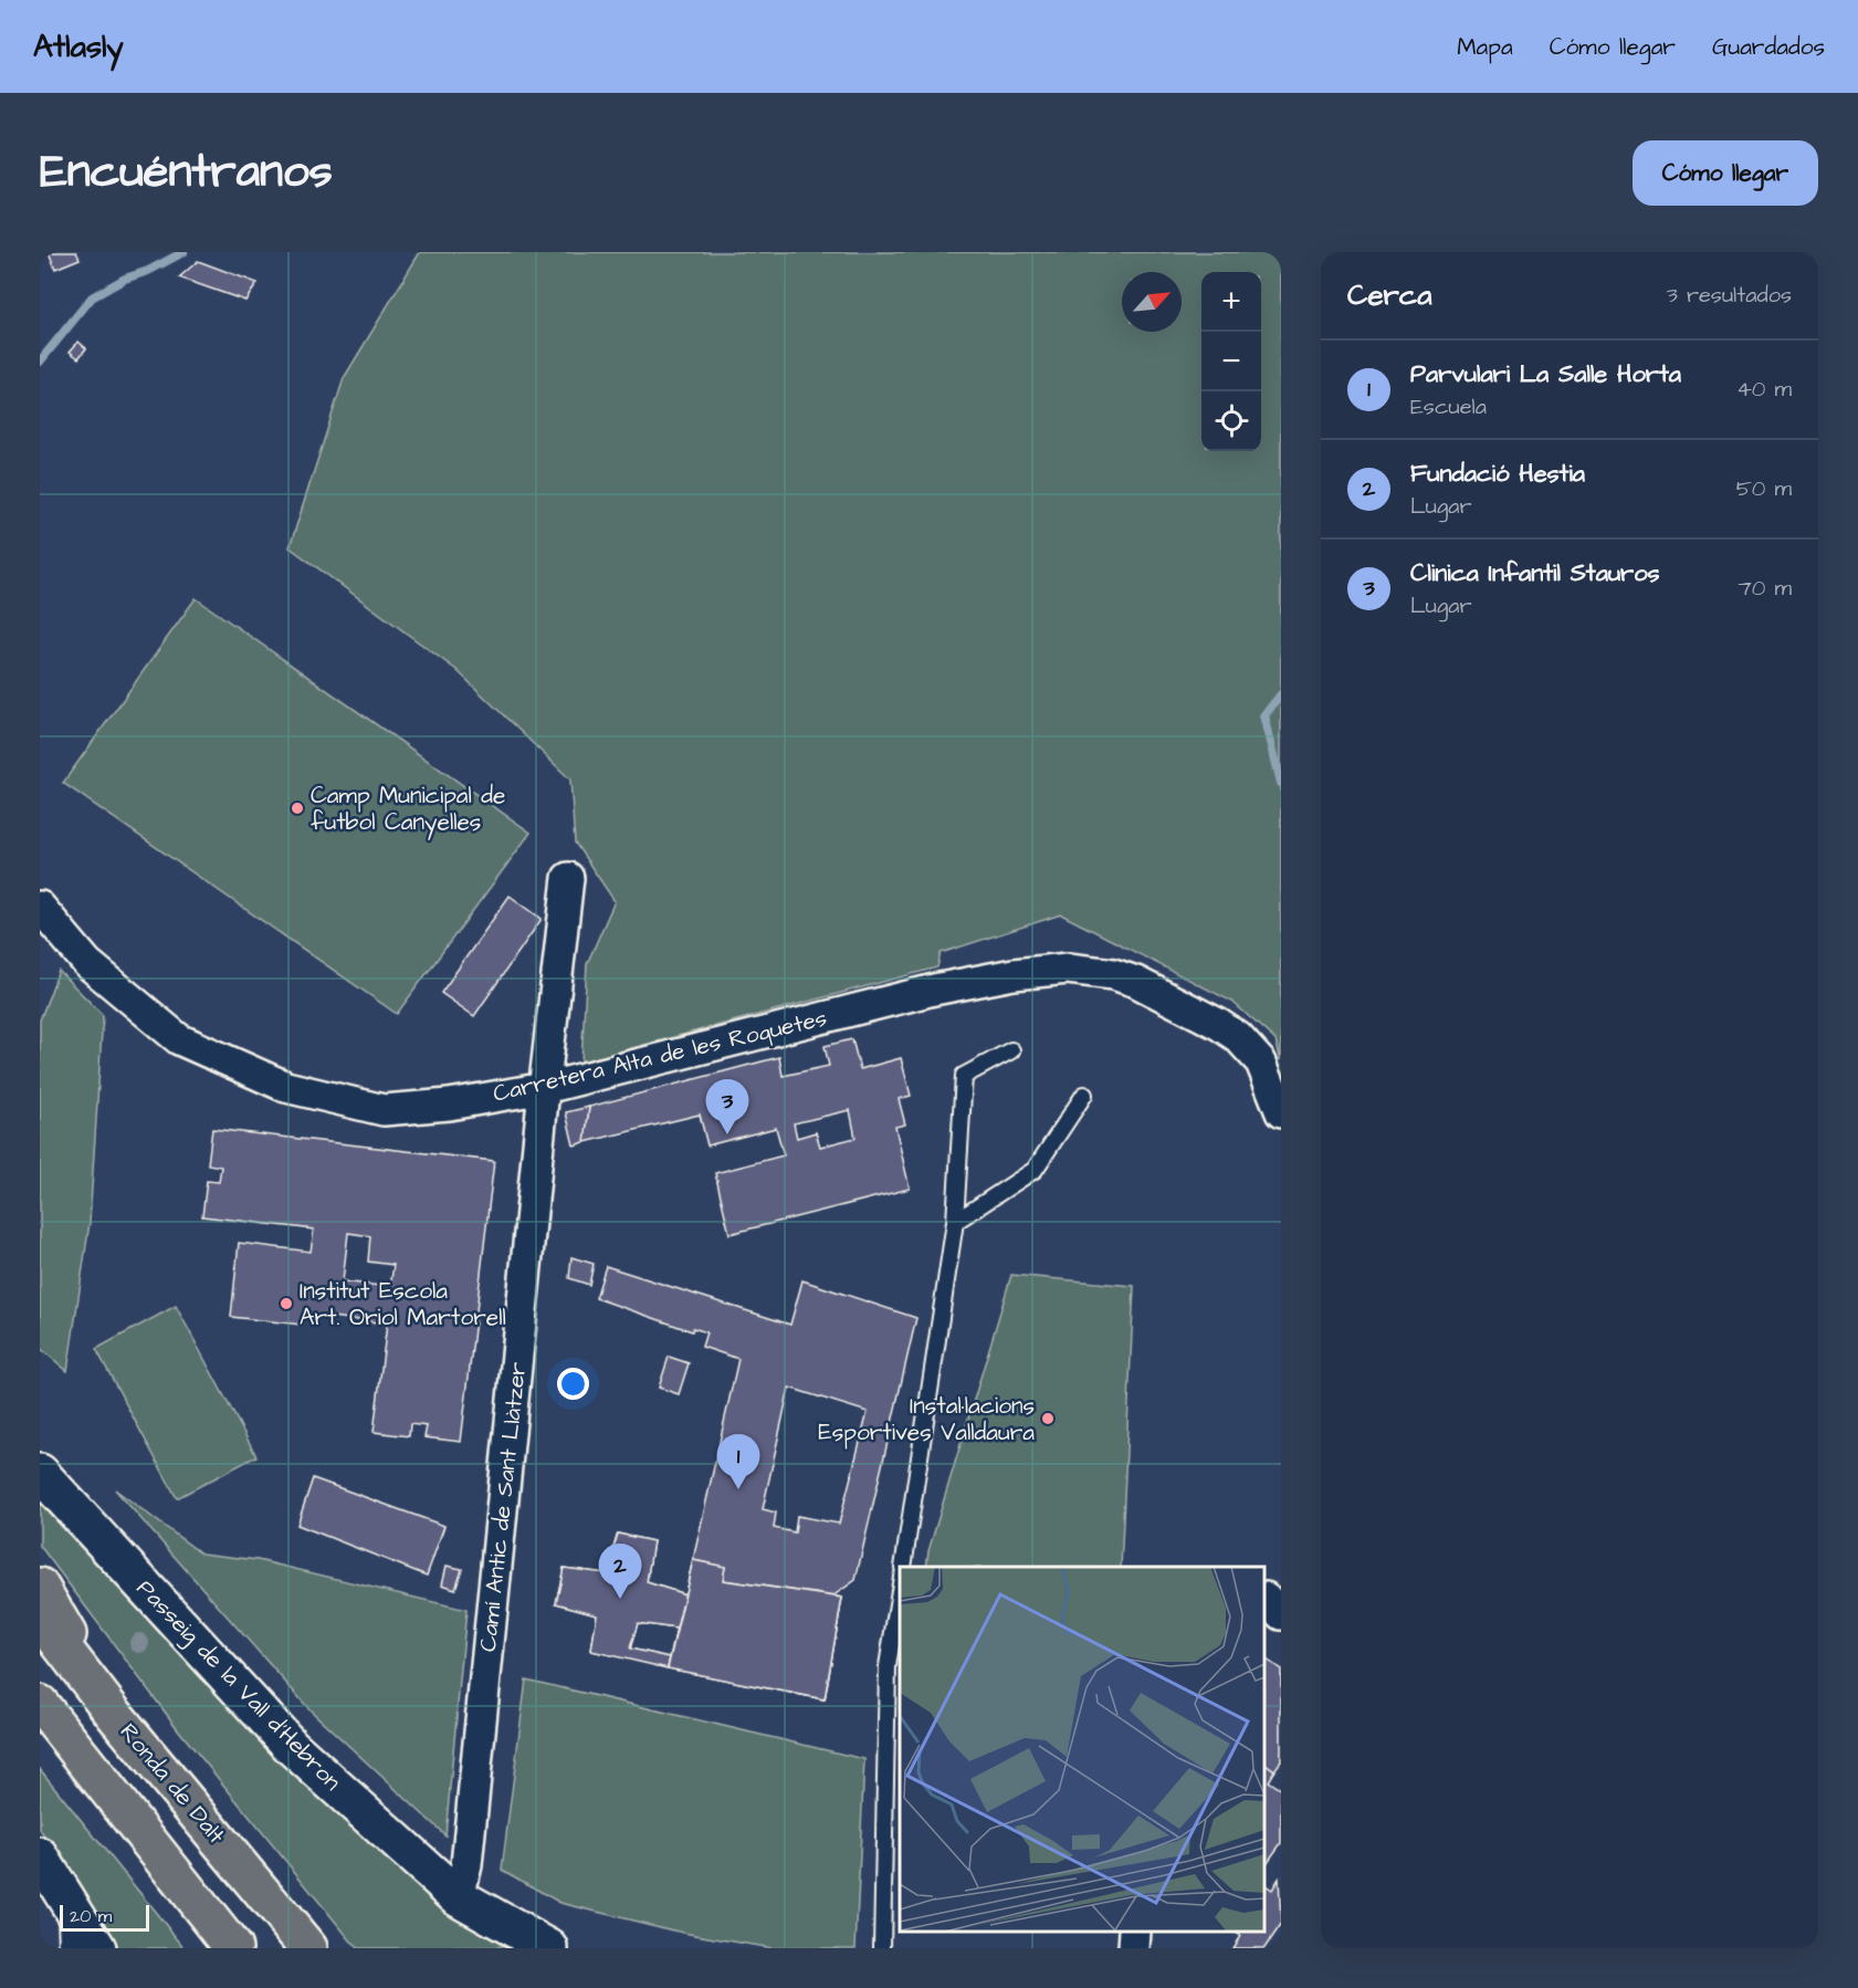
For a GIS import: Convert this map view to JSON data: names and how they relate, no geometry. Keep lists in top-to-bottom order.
{
  "streets": {
    "highway": ["Ronda de Dalt"],
    "street": ["Carretera Alta de les Roquetes", "Camí Antic de Sant Llàtzer", "Passeig de la Vall d'Hebron"]
  },
  "crossings": [
    ["Carretera Alta de les Roquetes", "Camí Antic de Sant Llàtzer"],
    ["Camí Antic de Sant Llàtzer", "Passeig de la Vall d'Hebron"]
  ],
  "places": ["Camp Municipal de futbol Canyelles", "Institut Escola Art. Oriol Martorell", "Instal·lacions Esportives Valldaura"],
  "scale_bar": "20 m",
  "north": "top right",
  "page": {
    "header": "Atlasly",
    "nav": ["Mapa", "Cómo llegar", "Guardados"],
    "title": "Encuéntranos",
    "buttons": "Cómo llegar",
    "heading": ["Cerca", "3 resultados"],
    "map_buttons": ["+", "−"],
    "list": [
      {
        "mark": "1",
        "name": "Parvulari La Salle Horta",
        "note": "Escuela",
        "value": "40 m"
      },
      {
        "mark": "2",
        "name": "Fundació Hestia",
        "note": "Lugar",
        "value": "50 m"
      },
      {
        "mark": "3",
        "name": "Clinica Infantil Stauros",
        "note": "Lugar",
        "value": "70 m"
      }
    ],
    "pins": ["3", "1", "2"],
    "scale": "20 m"
  }
}
